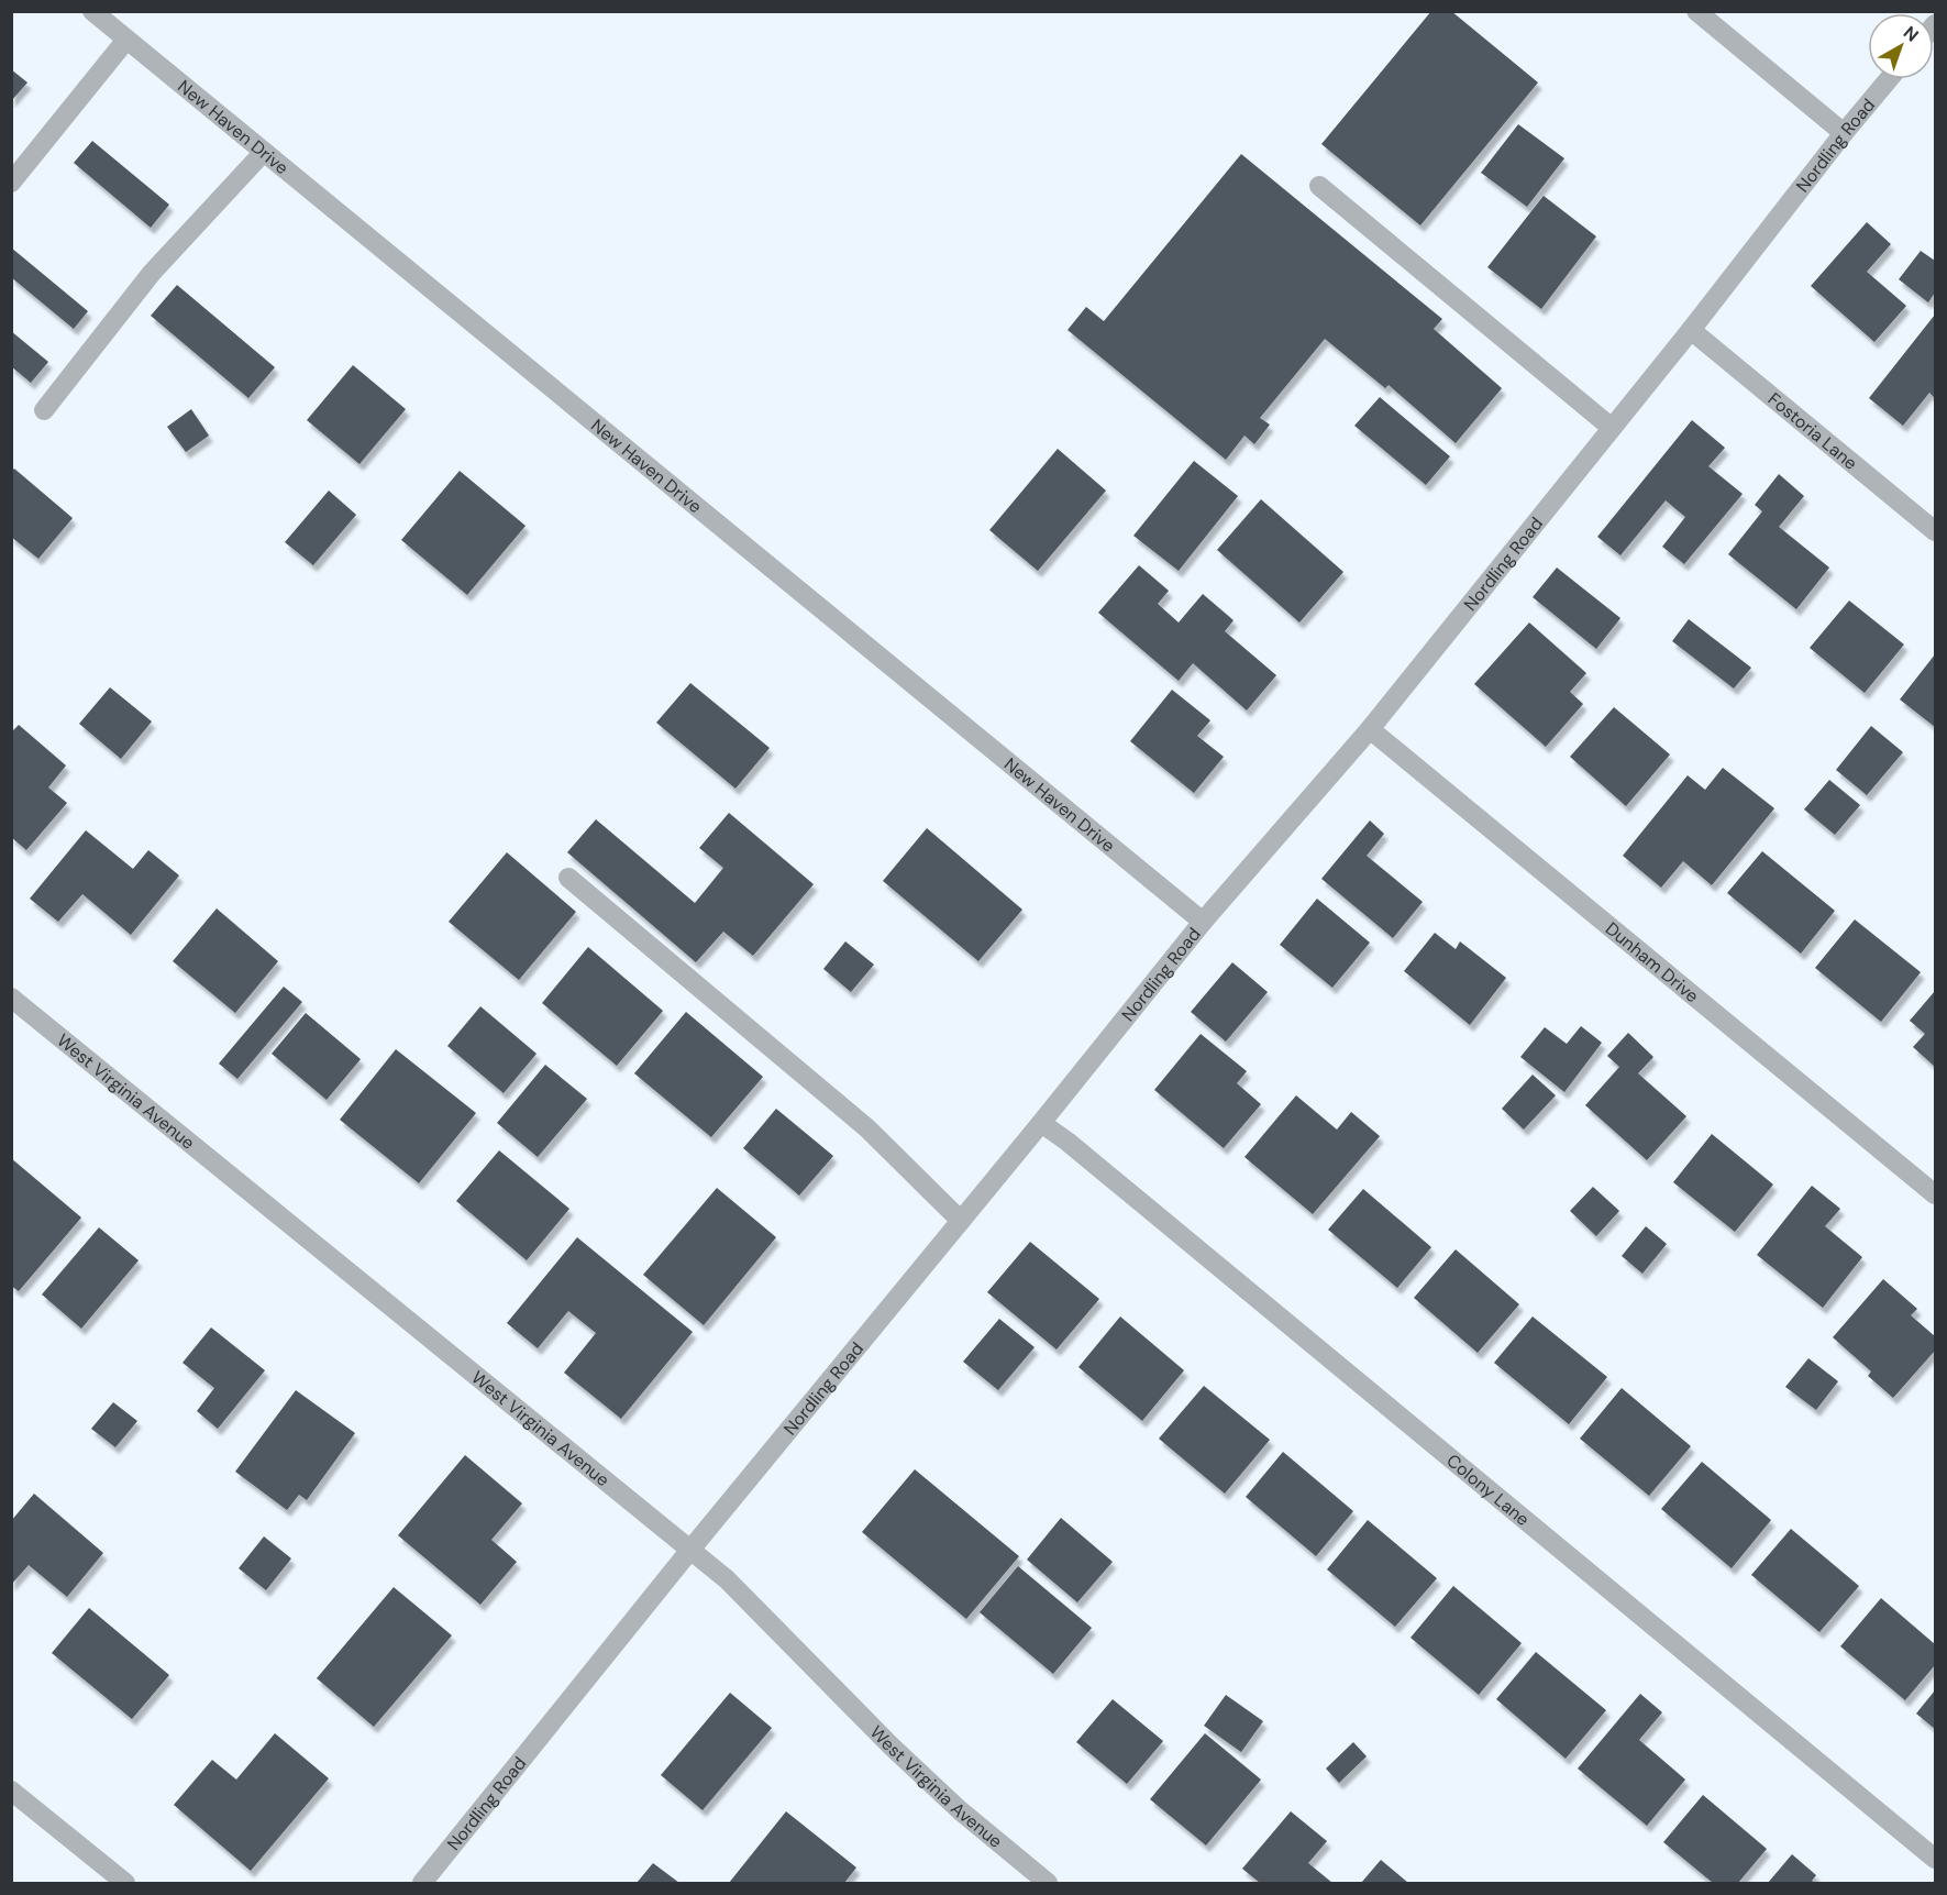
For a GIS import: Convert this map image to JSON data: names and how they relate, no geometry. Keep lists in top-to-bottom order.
{
  "streets": {
    "street": [
      "New Haven Drive",
      "Nordling Road",
      "Fostoria Lane",
      "Dunham Drive",
      "West Virginia Avenue",
      "Colony Lane"
    ]
  },
  "crossings": [
    ["New Haven Drive", "Nordling Road"],
    ["Nordling Road", "Fostoria Lane"],
    ["Nordling Road", "Dunham Drive"],
    ["Nordling Road", "West Virginia Avenue"],
    ["Nordling Road", "Colony Lane"]
  ],
  "north": "top right"
}
